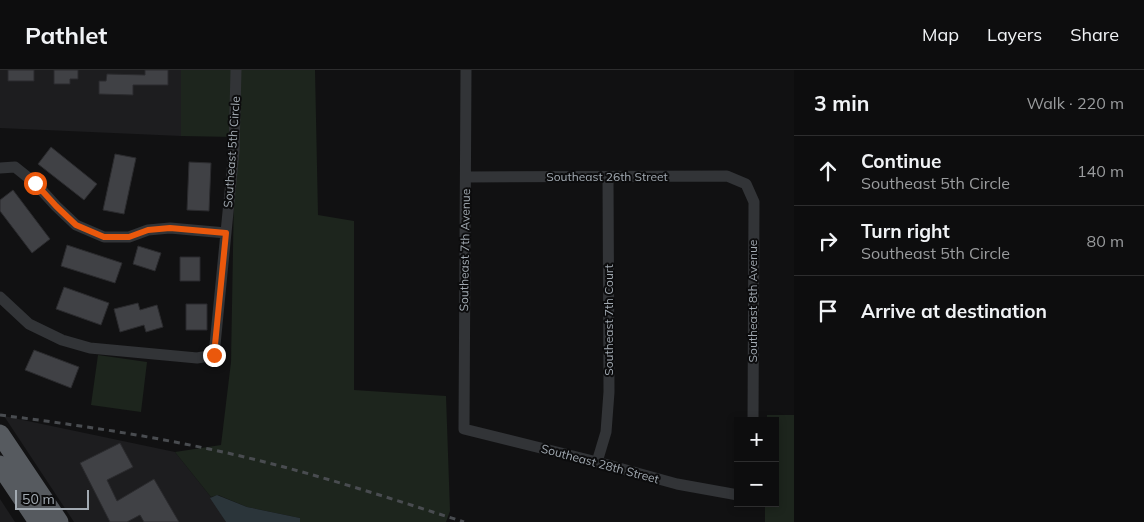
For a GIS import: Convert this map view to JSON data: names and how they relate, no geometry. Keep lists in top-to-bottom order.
{
  "streets": {
    "street": [
      "Southeast 5th Circle",
      "Southeast 26th Street",
      "Southeast 7th Avenue",
      "Southeast 8th Avenue",
      "Southeast 7th Court",
      "Southeast 28th Street"
    ]
  },
  "crossings": [
    ["Southeast 26th Street", "Southeast 7th Avenue"],
    ["Southeast 26th Street", "Southeast 8th Avenue"],
    ["Southeast 26th Street", "Southeast 7th Court"],
    ["Southeast 7th Avenue", "Southeast 28th Street"],
    ["Southeast 7th Court", "Southeast 28th Street"]
  ],
  "scale_bar": "50 m",
  "page": {
    "header": "Pathlet",
    "nav": ["Map", "Layers", "Share"],
    "heading": ["3 min", "Walk · 220 m"],
    "list": [
      ["Continue", "Southeast 5th Circle", "140 m"],
      ["Turn right", "Southeast 5th Circle", "80 m"],
      "Arrive at destination"
    ],
    "map_buttons": ["+", "−"],
    "scale": "50 m"
  }
}
